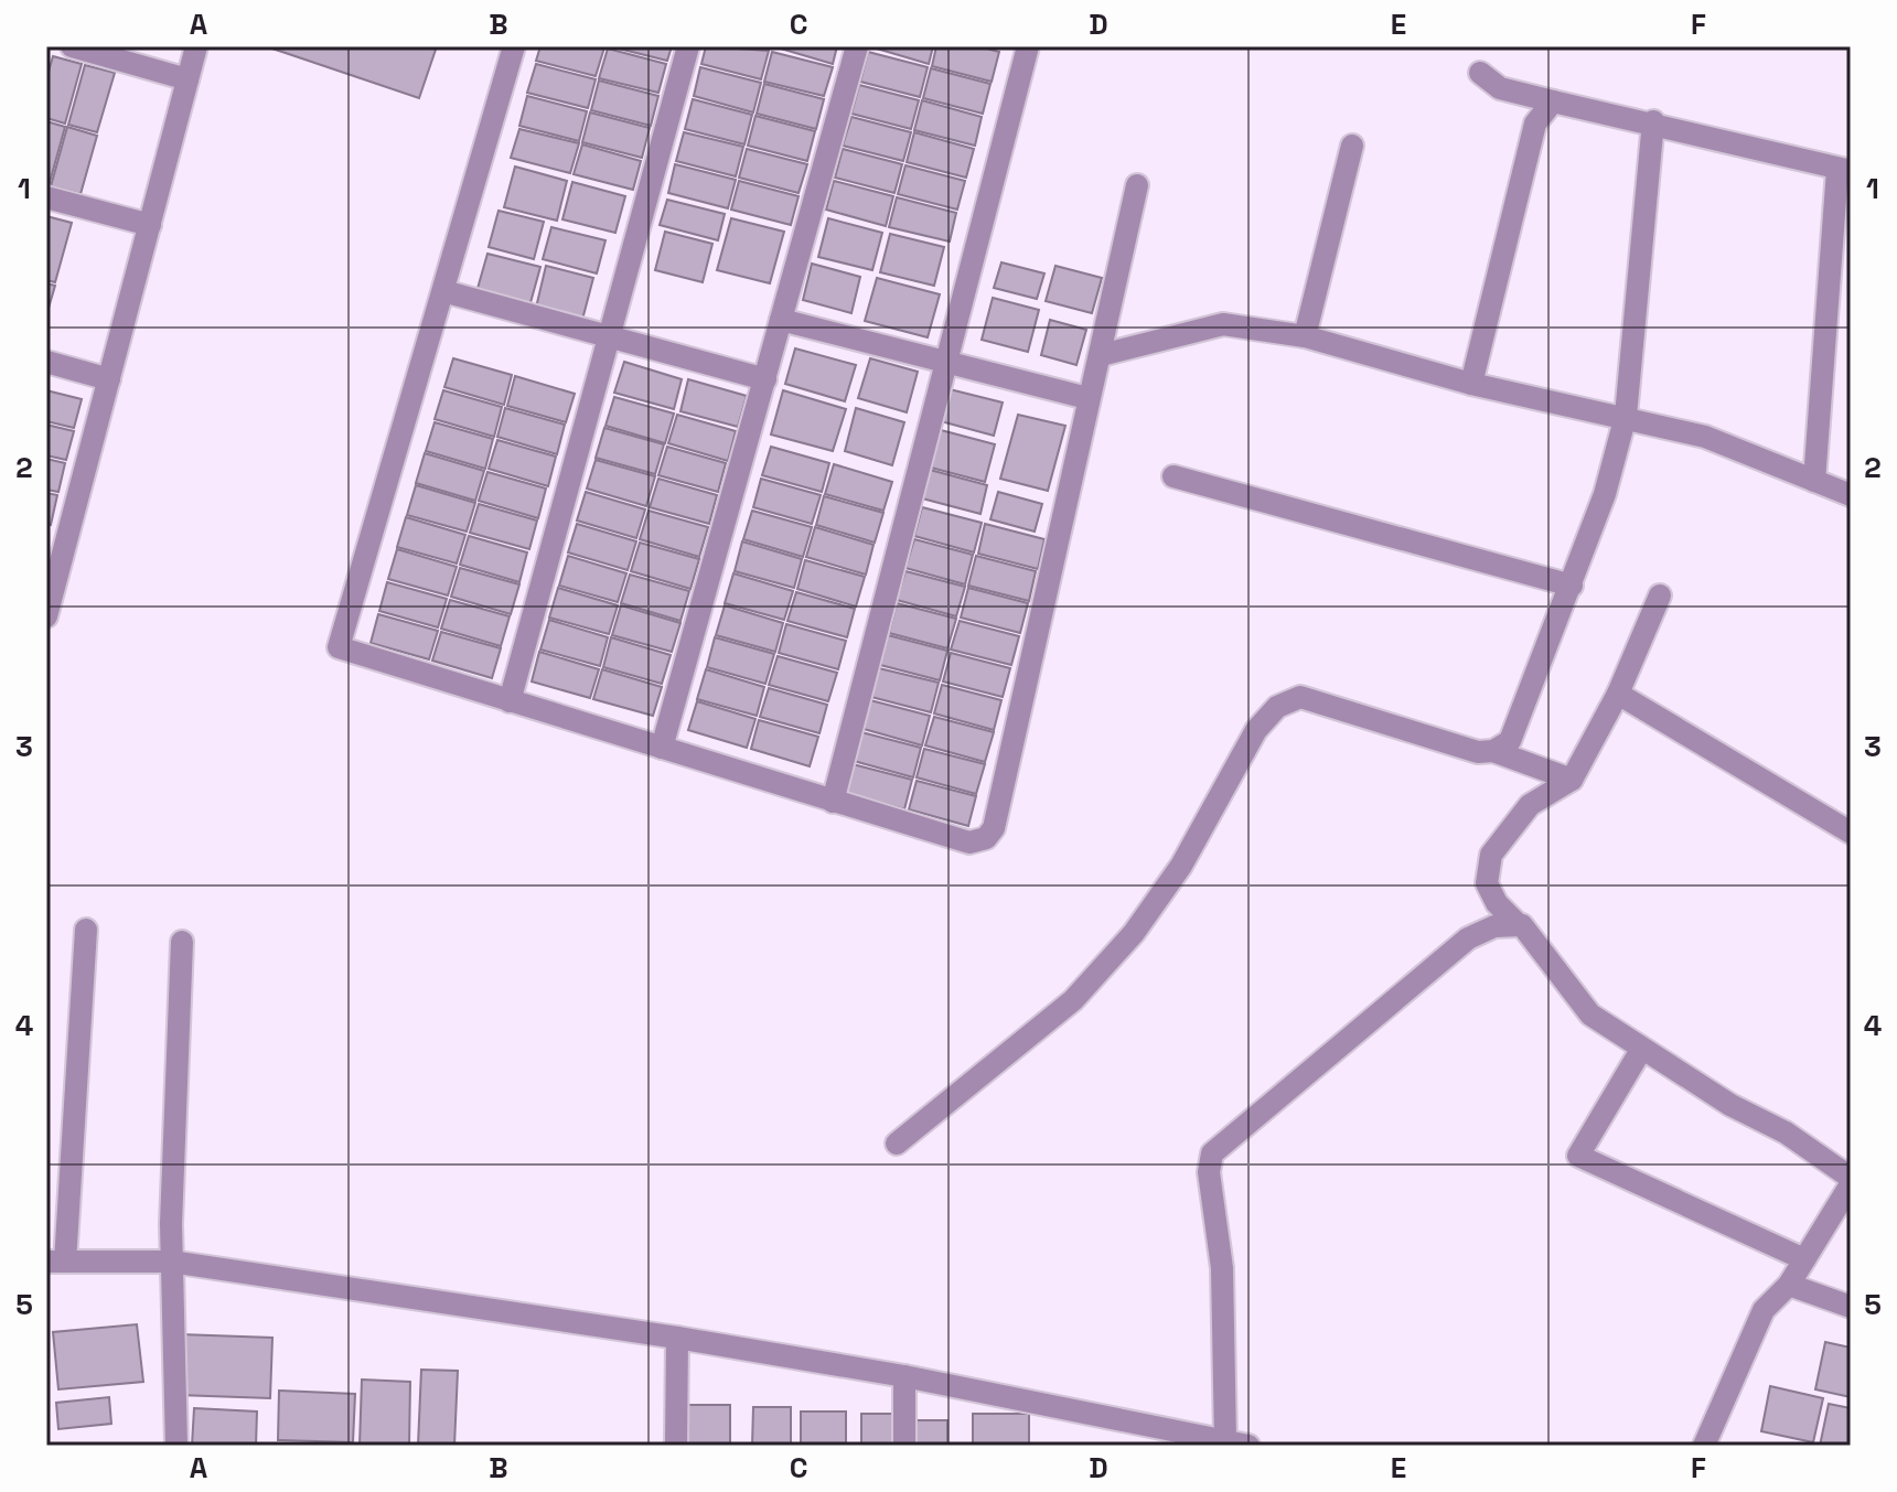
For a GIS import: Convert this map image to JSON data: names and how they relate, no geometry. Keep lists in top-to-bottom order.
{
  "grid": {
    "columns": [
      "A",
      "B",
      "C",
      "D",
      "E",
      "F"
    ],
    "rows": [
      "1",
      "2",
      "3",
      "4",
      "5"
    ]
  }
}
